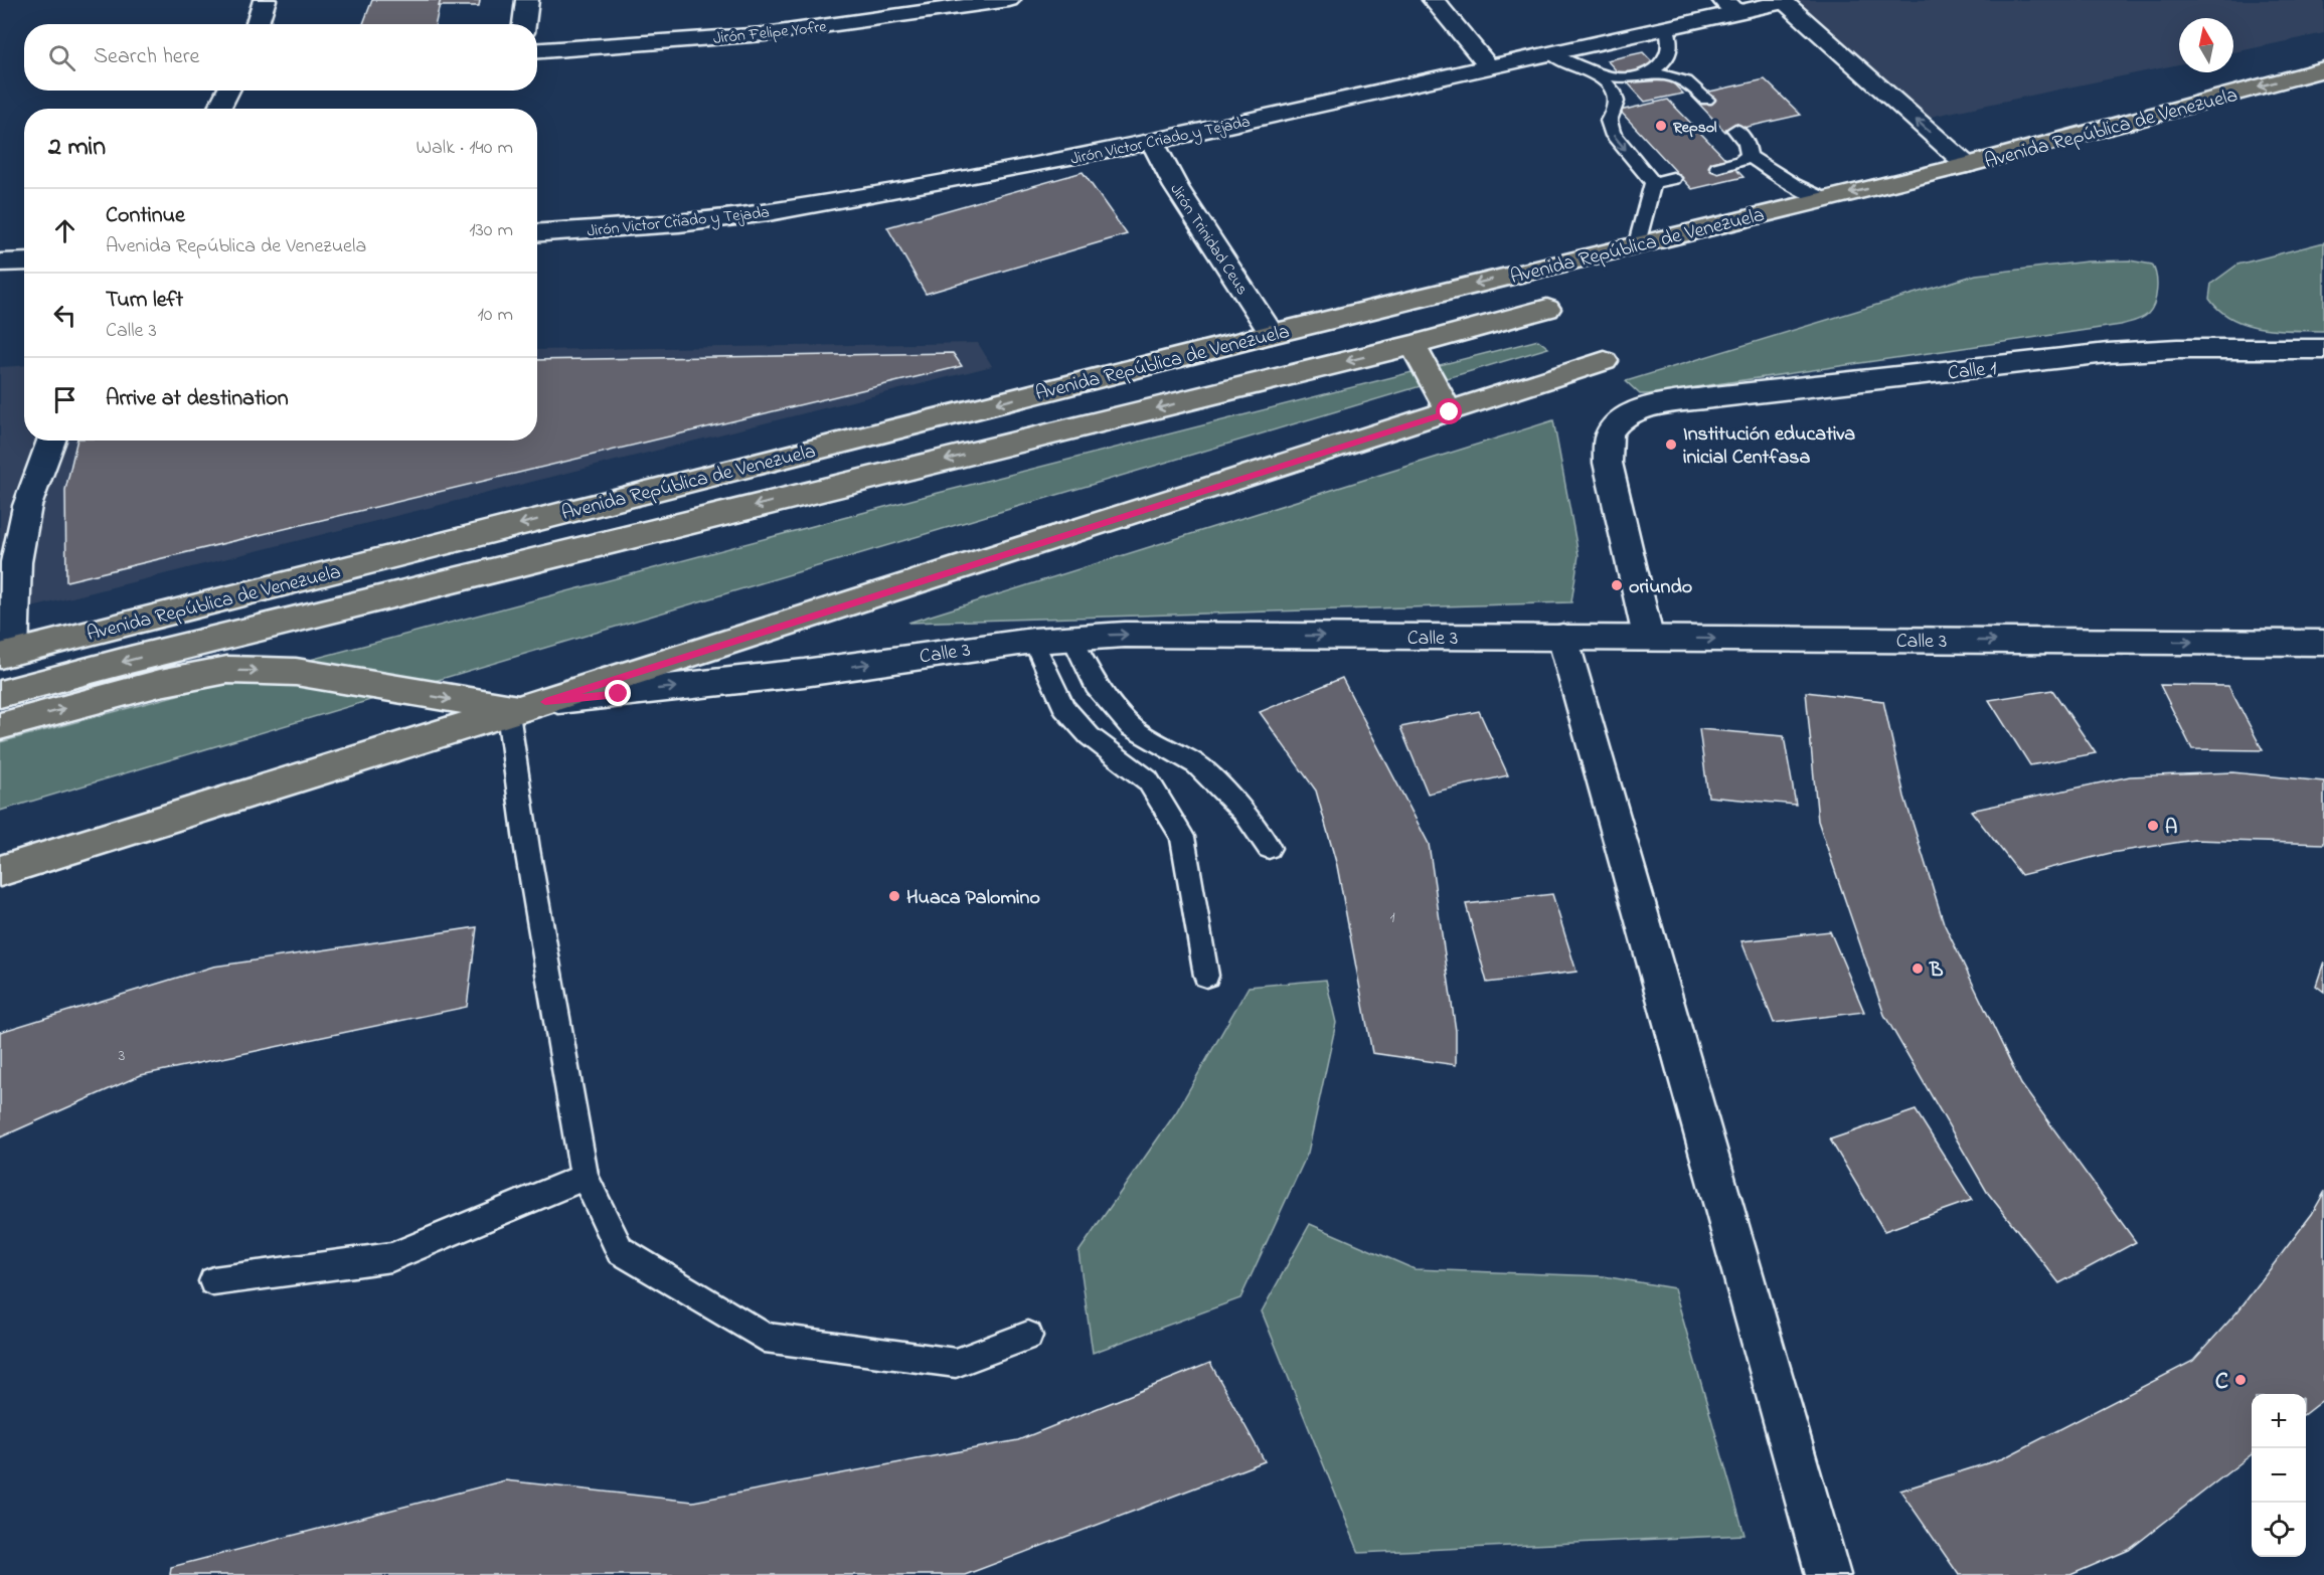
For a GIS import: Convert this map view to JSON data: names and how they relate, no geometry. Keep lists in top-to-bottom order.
{
  "streets": {
    "main road": ["Avenida República de Venezuela"],
    "street": [
      "Jirón Felipe Yofre",
      "Jirón Victor Criado y Tejada",
      "Jirón Trinidad Ceus",
      "Calle 1",
      "Calle 3"
    ]
  },
  "crossings": [
    ["Avenida República de Venezuela", "Jirón Trinidad Ceus"],
    ["Jirón Victor Criado y Tejada", "Jirón Trinidad Ceus"],
    ["Calle 1", "Calle 3"]
  ],
  "one_way": ["Calle 3"],
  "places": [
    "Repsol",
    "Institución educativa inicial Centfasa",
    "oriundo",
    "A",
    "Huaca Palomino",
    "B",
    "C"
  ],
  "house_numbers": ["1", "3"],
  "north": "top",
  "page": {
    "search": "Search here",
    "heading": ["2 min", "Walk · 140 m"],
    "list": [
      ["Continue", "Avenida República de Venezuela", "130 m"],
      ["Turn left", "Calle 3", "10 m"],
      "Arrive at destination"
    ],
    "map_buttons": ["+", "−"]
  }
}
